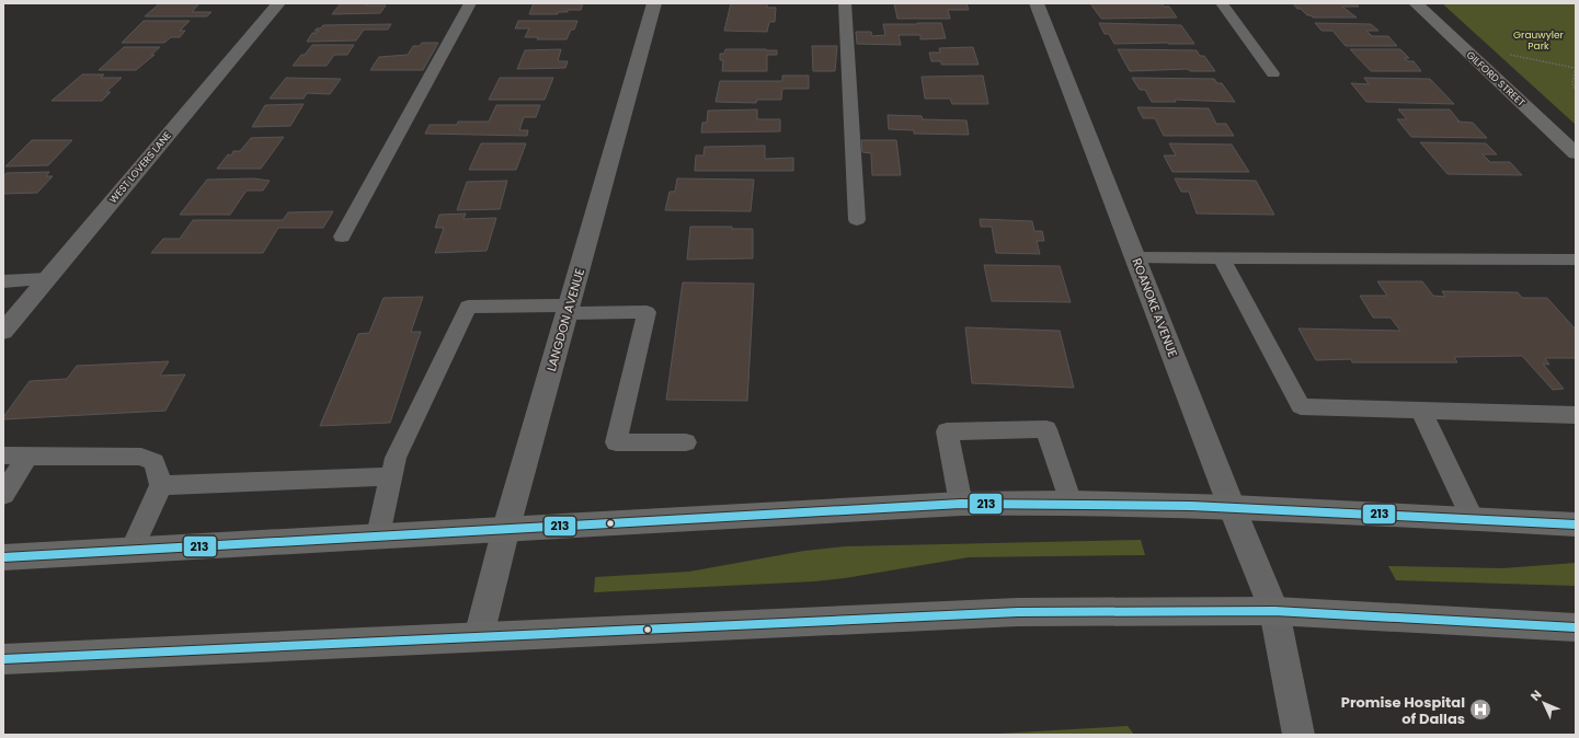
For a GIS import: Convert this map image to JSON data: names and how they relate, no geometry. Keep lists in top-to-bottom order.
{
  "streets": {
    "street": [
      "GILFORD STREET",
      "WEST LOVERS LANE",
      "ROANOKE AVENUE",
      "LANGDON AVENUE"
    ]
  },
  "parks": ["Grauwyler Park"],
  "places": {
    "hospital": ["Promise Hospital of Dallas"]
  },
  "lines": ["transit line 213"],
  "north": "top left"
}
